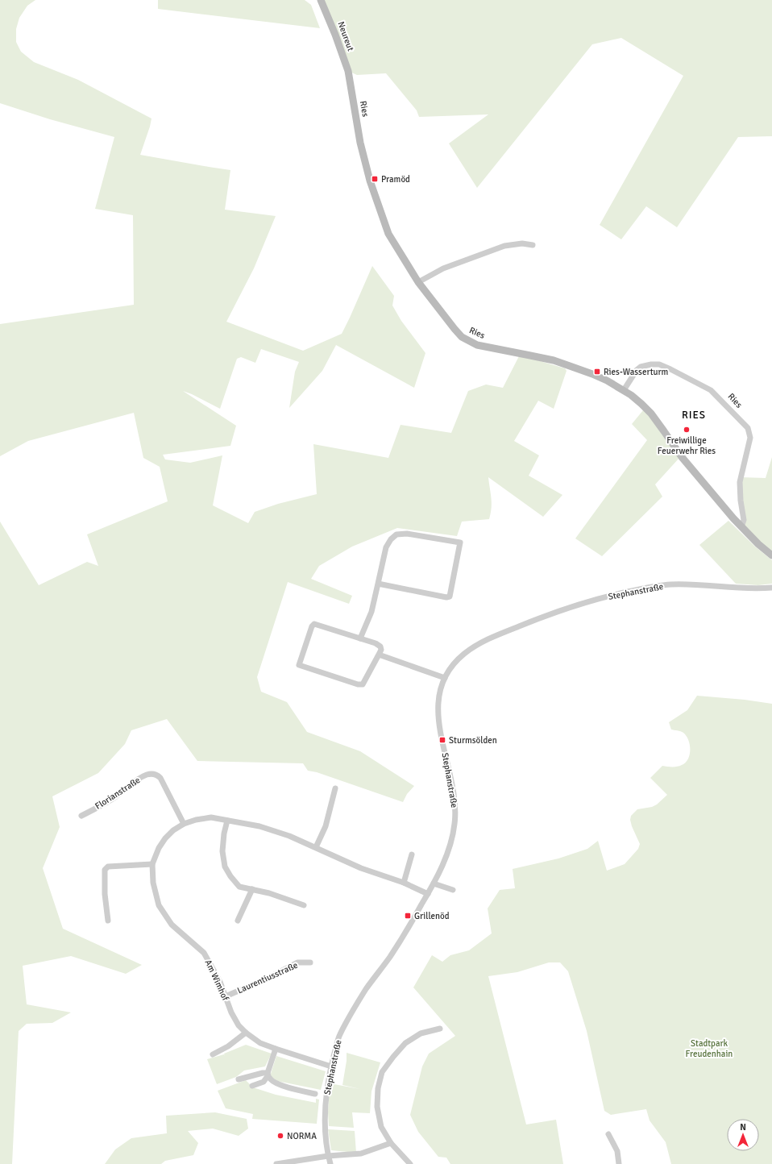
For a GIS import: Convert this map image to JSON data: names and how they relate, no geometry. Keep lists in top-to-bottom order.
{
  "streets": {
    "street": [
      "Neureut",
      "Ries",
      "Stephanstraße",
      "Florianstraße",
      "Laurentiusstraße",
      "Am Wimhof"
    ]
  },
  "crossings": [
    ["Neureut", "Ries"],
    ["Stephanstraße", "Am Wimhof"],
    ["Florianstraße", "Am Wimhof"],
    ["Laurentiusstraße", "Am Wimhof"]
  ],
  "districts": ["RIES"],
  "parks": ["Stadtpark Freudenhain"],
  "places": {
    "transit": [
      "Pramöd",
      "Ries-Wasserturm",
      "Sturmsölden",
      "Grillenöd"
    ],
    "other": ["Freiwillige Feuerwehr Ries", "NORMA"]
  },
  "north": "top"
}
